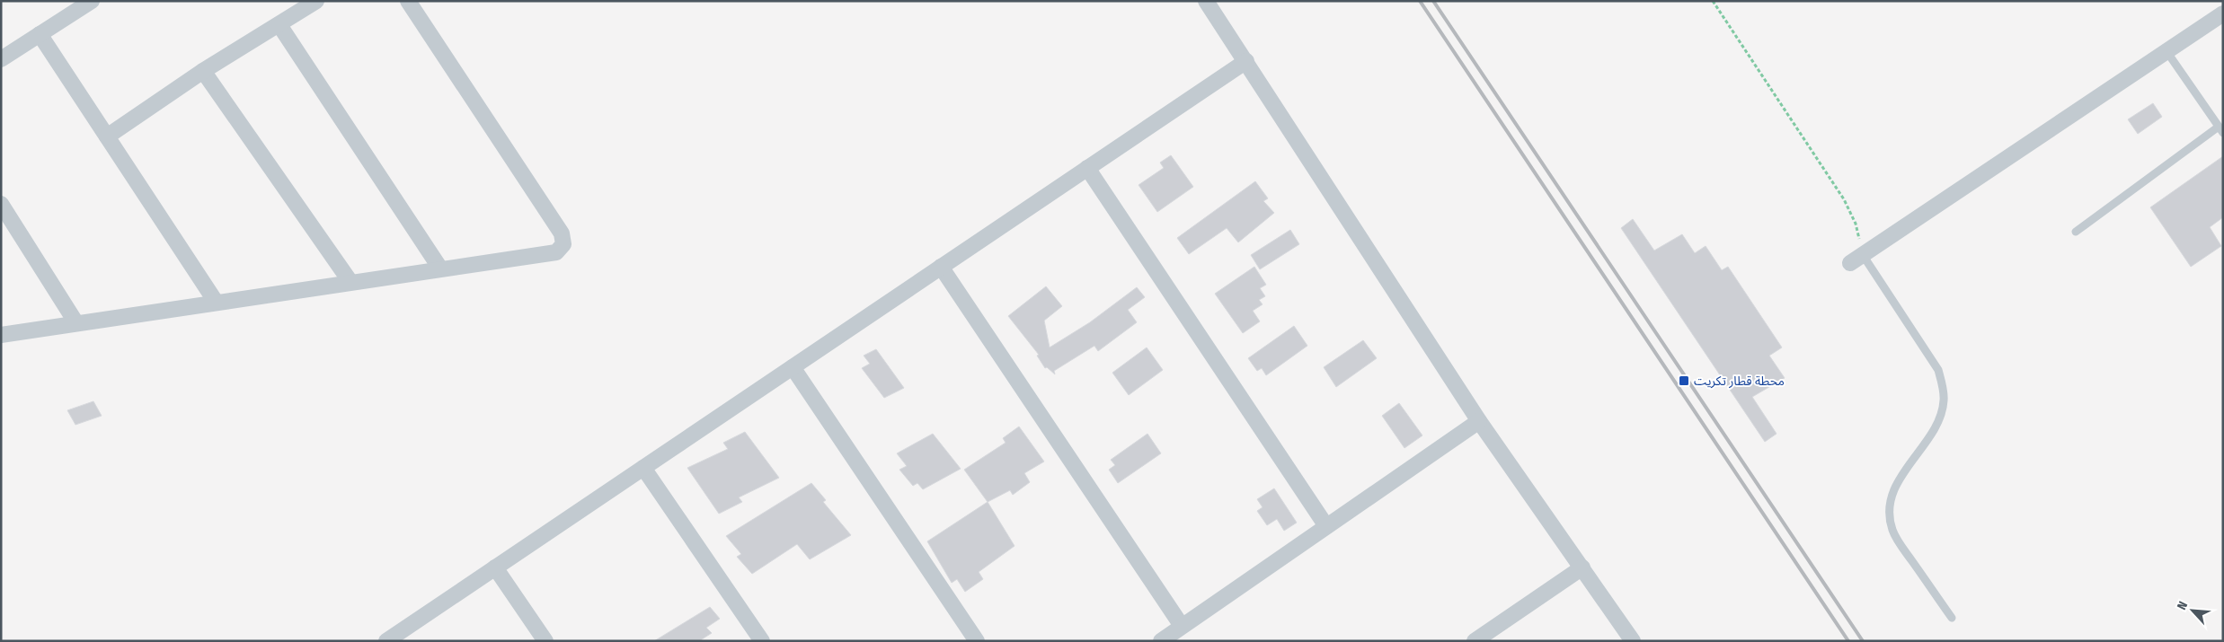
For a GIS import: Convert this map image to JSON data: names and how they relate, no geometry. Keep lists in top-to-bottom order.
{
  "places": {
    "transit": ["محطة قطار تكريت"]
  },
  "north": "top left"
}
